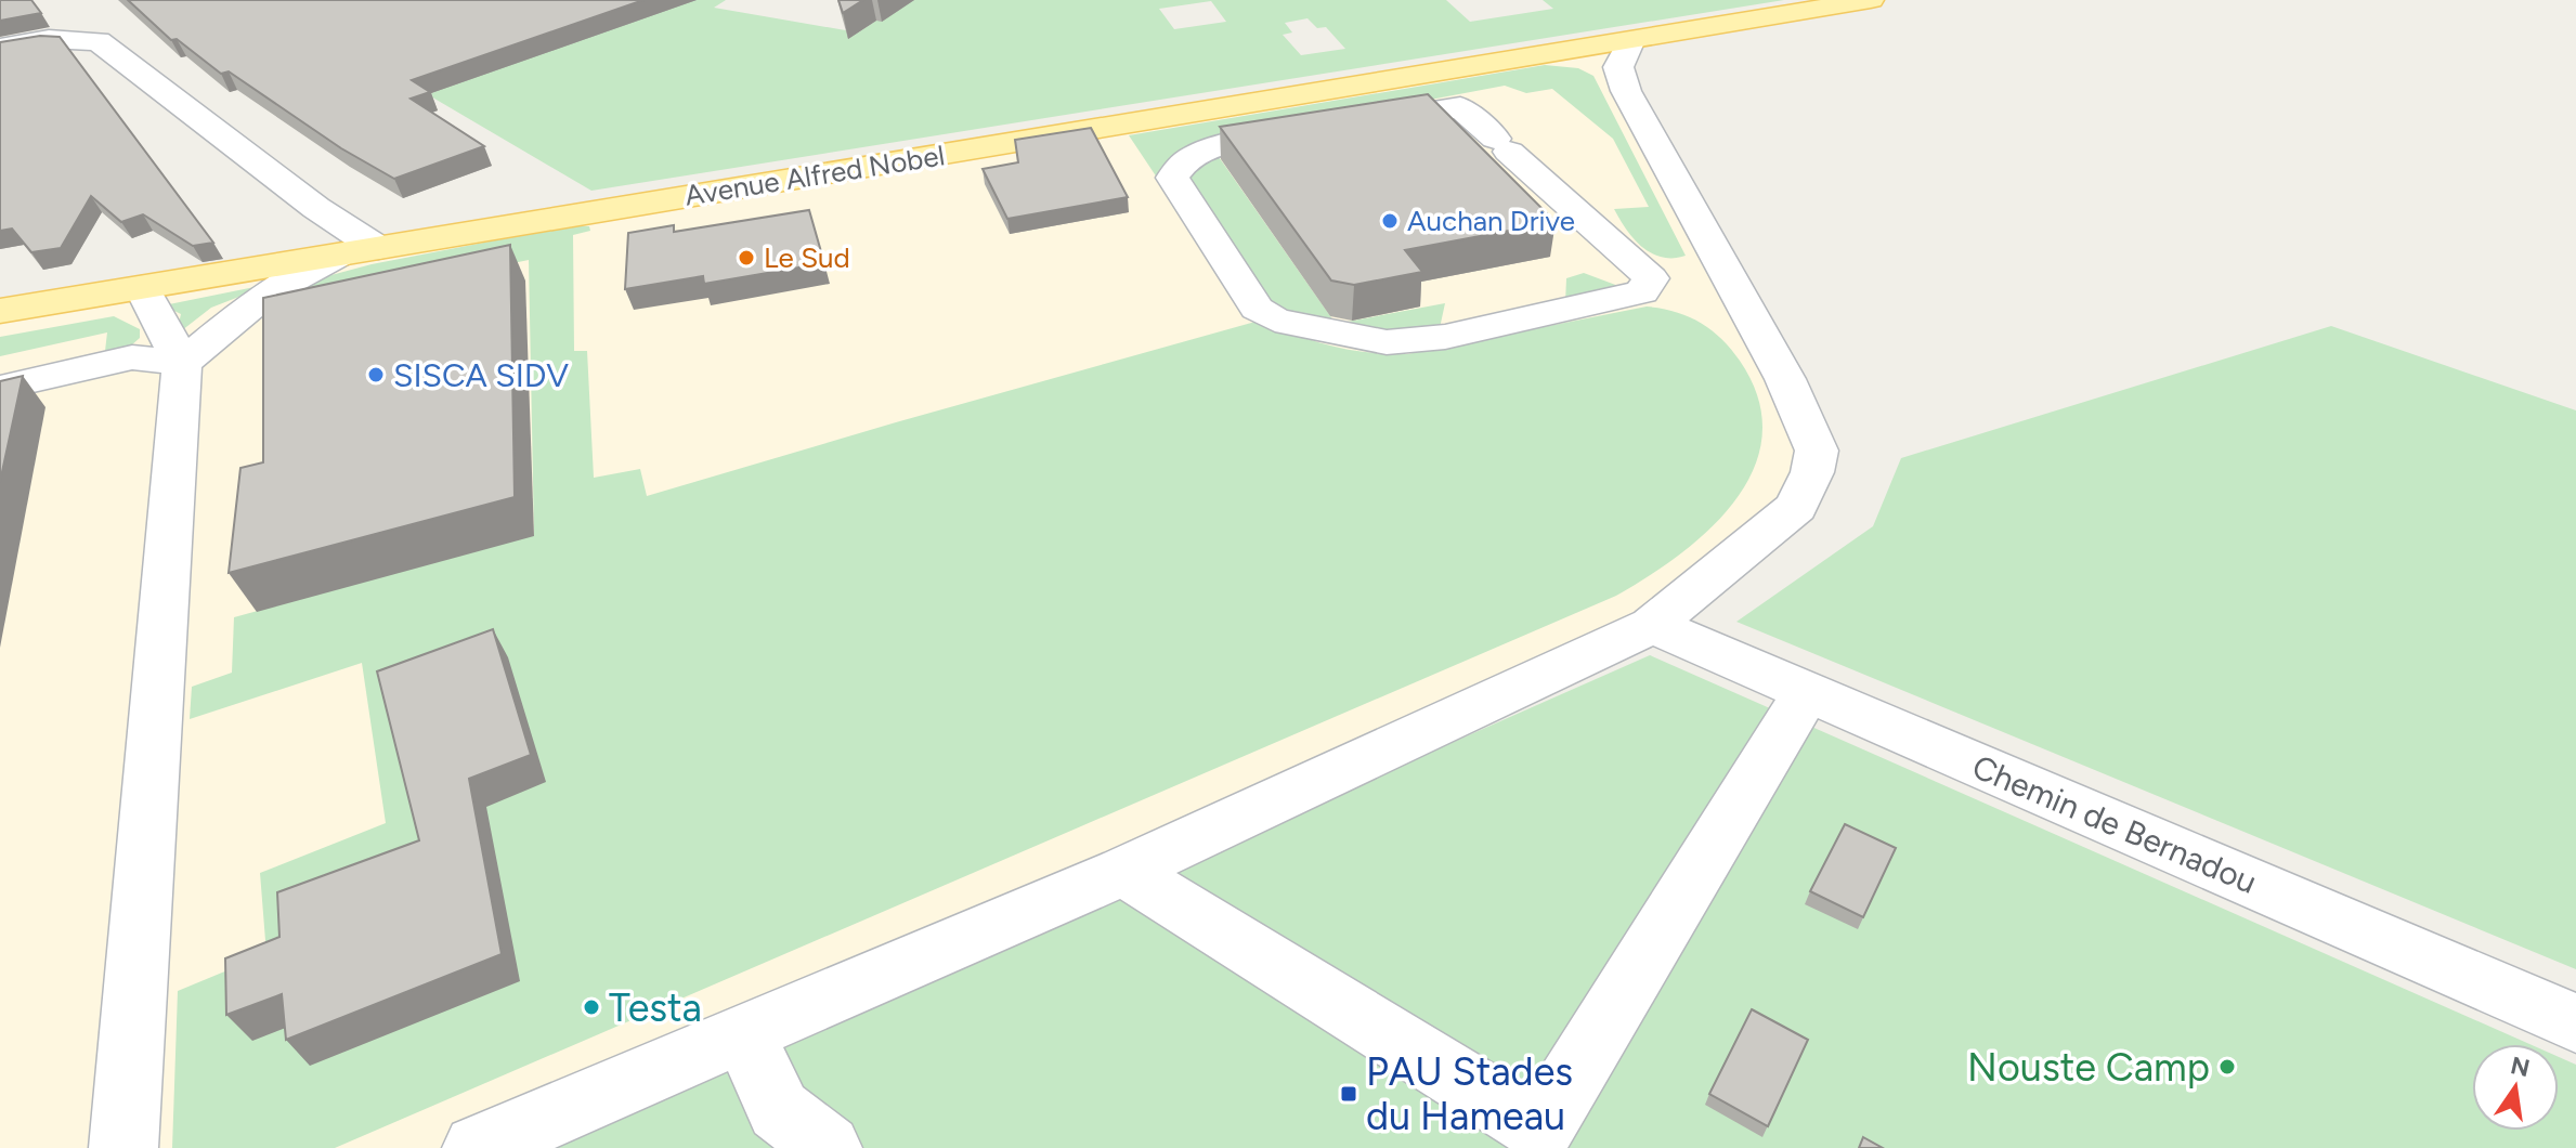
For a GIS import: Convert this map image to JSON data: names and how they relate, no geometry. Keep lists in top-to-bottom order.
{
  "streets": {
    "main road": ["Avenue Alfred Nobel"],
    "street": ["Chemin de Bernadou"]
  },
  "places": {
    "other": [
      "Auchan Drive",
      "Le Sud",
      "SISCA SIDV",
      "Testa",
      "Nouste Camp"
    ],
    "transit": ["PAU Stades du Hameau"]
  },
  "north": "top"
}
